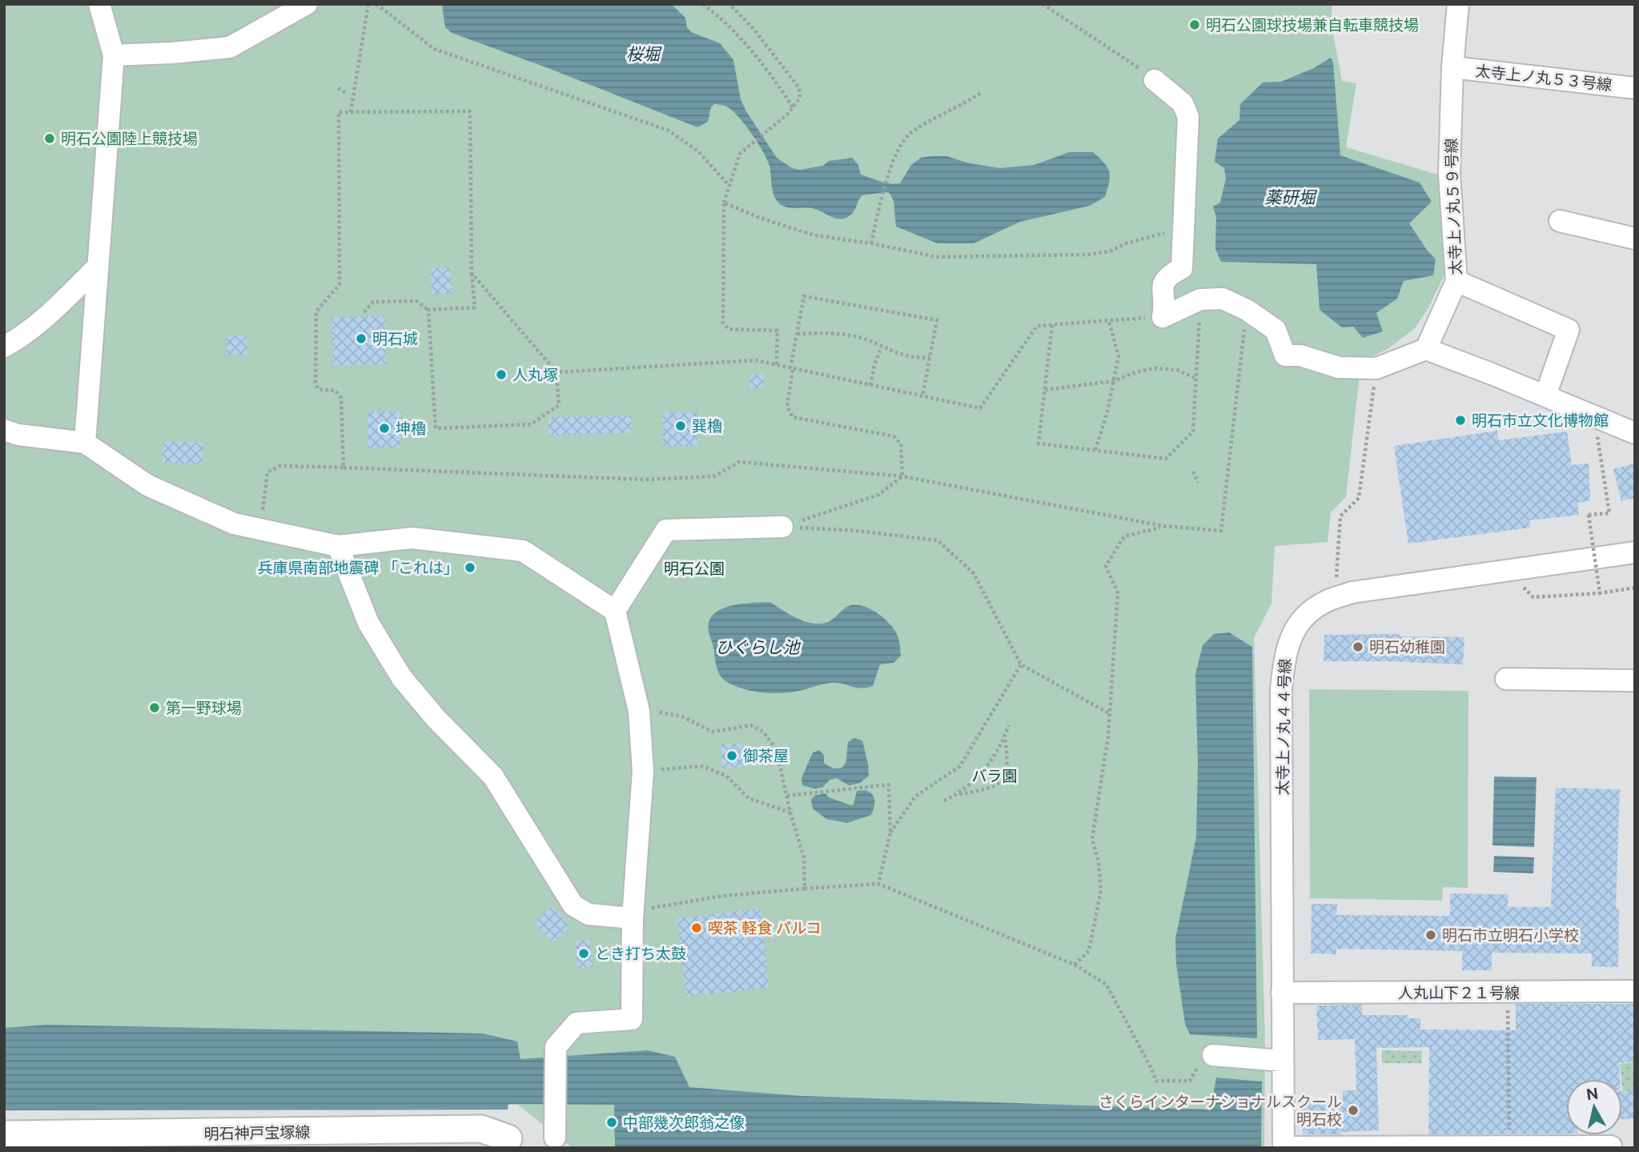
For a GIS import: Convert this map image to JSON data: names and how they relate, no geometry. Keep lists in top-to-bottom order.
{
  "streets": {
    "main road": ["明石神戸宝塚線"],
    "street": [
      "太寺上ノ丸５３号線",
      "太寺上ノ丸５９号線",
      "太寺上ノ丸４４号線",
      "人丸山下２１号線"
    ]
  },
  "crossings": [
    ["太寺上ノ丸５３号線", "太寺上ノ丸５９号線"],
    ["太寺上ノ丸４４号線", "人丸山下２１号線"]
  ],
  "water": ["桜堀", "薬研堀", "ひぐらし池"],
  "parks": ["明石公園", "バラ園"],
  "places": [
    "明石公園球技場兼自転車競技場",
    "明石公園陸上競技場",
    "明石城",
    "人丸塚",
    "明石市立文化博物館",
    "巽櫓",
    "坤櫓",
    "兵庫県南部地震碑 「これは」",
    "明石幼稚園",
    "第一野球場",
    "御茶屋",
    "喫茶 軽食 パルコ",
    "明石市立明石小学校",
    "とき打ち太鼓",
    "さくらインターナショナルスクール 明石校",
    "中部幾次郎翁之像"
  ],
  "north": "top"
}
